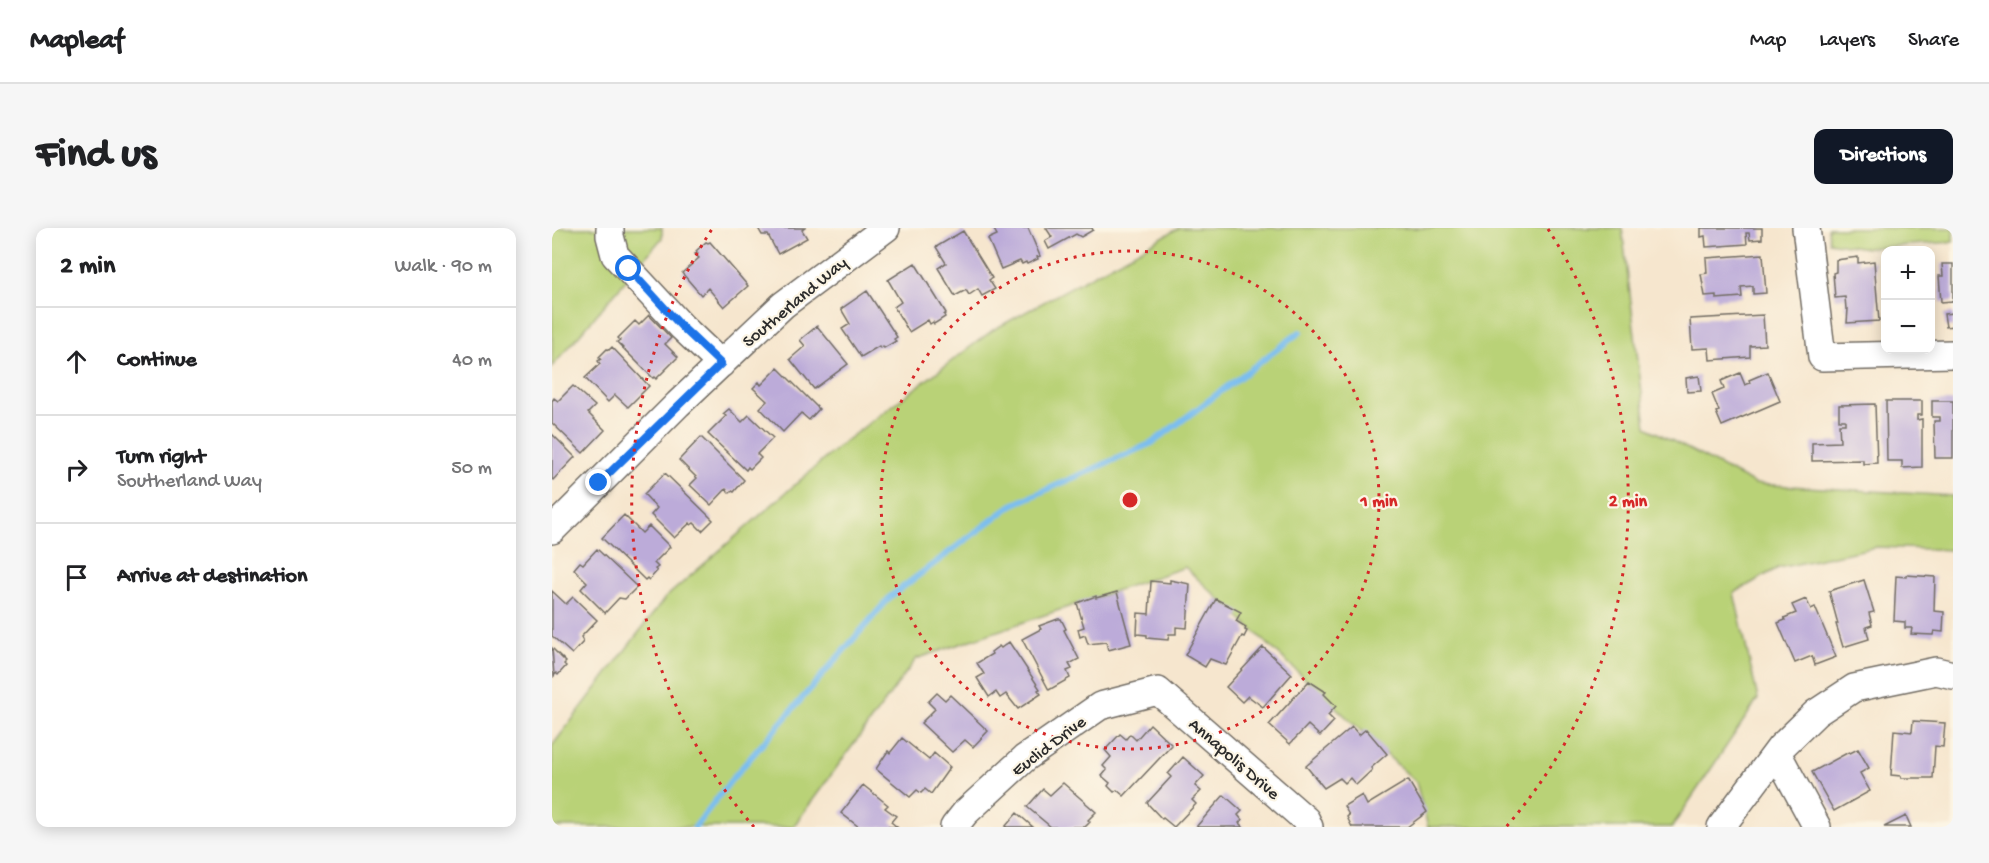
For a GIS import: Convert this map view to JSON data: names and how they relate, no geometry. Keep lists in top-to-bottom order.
{
  "streets": {
    "street": ["Southerland Way", "Euclid Drive", "Annapolis Drive"]
  },
  "crossings": [
    ["Euclid Drive", "Annapolis Drive"]
  ],
  "page": {
    "header": "Mapleaf",
    "nav": ["Map", "Layers", "Share"],
    "buttons": "Directions",
    "title": "Find us",
    "heading": ["2 min", "Walk · 90 m"],
    "map_buttons": ["+", "−"],
    "list": [
      ["Continue", "40 m"],
      ["Turn right", "Southerland Way", "50 m"],
      "Arrive at destination"
    ]
  },
  "rings": ["1 min", "2 min"]
}
